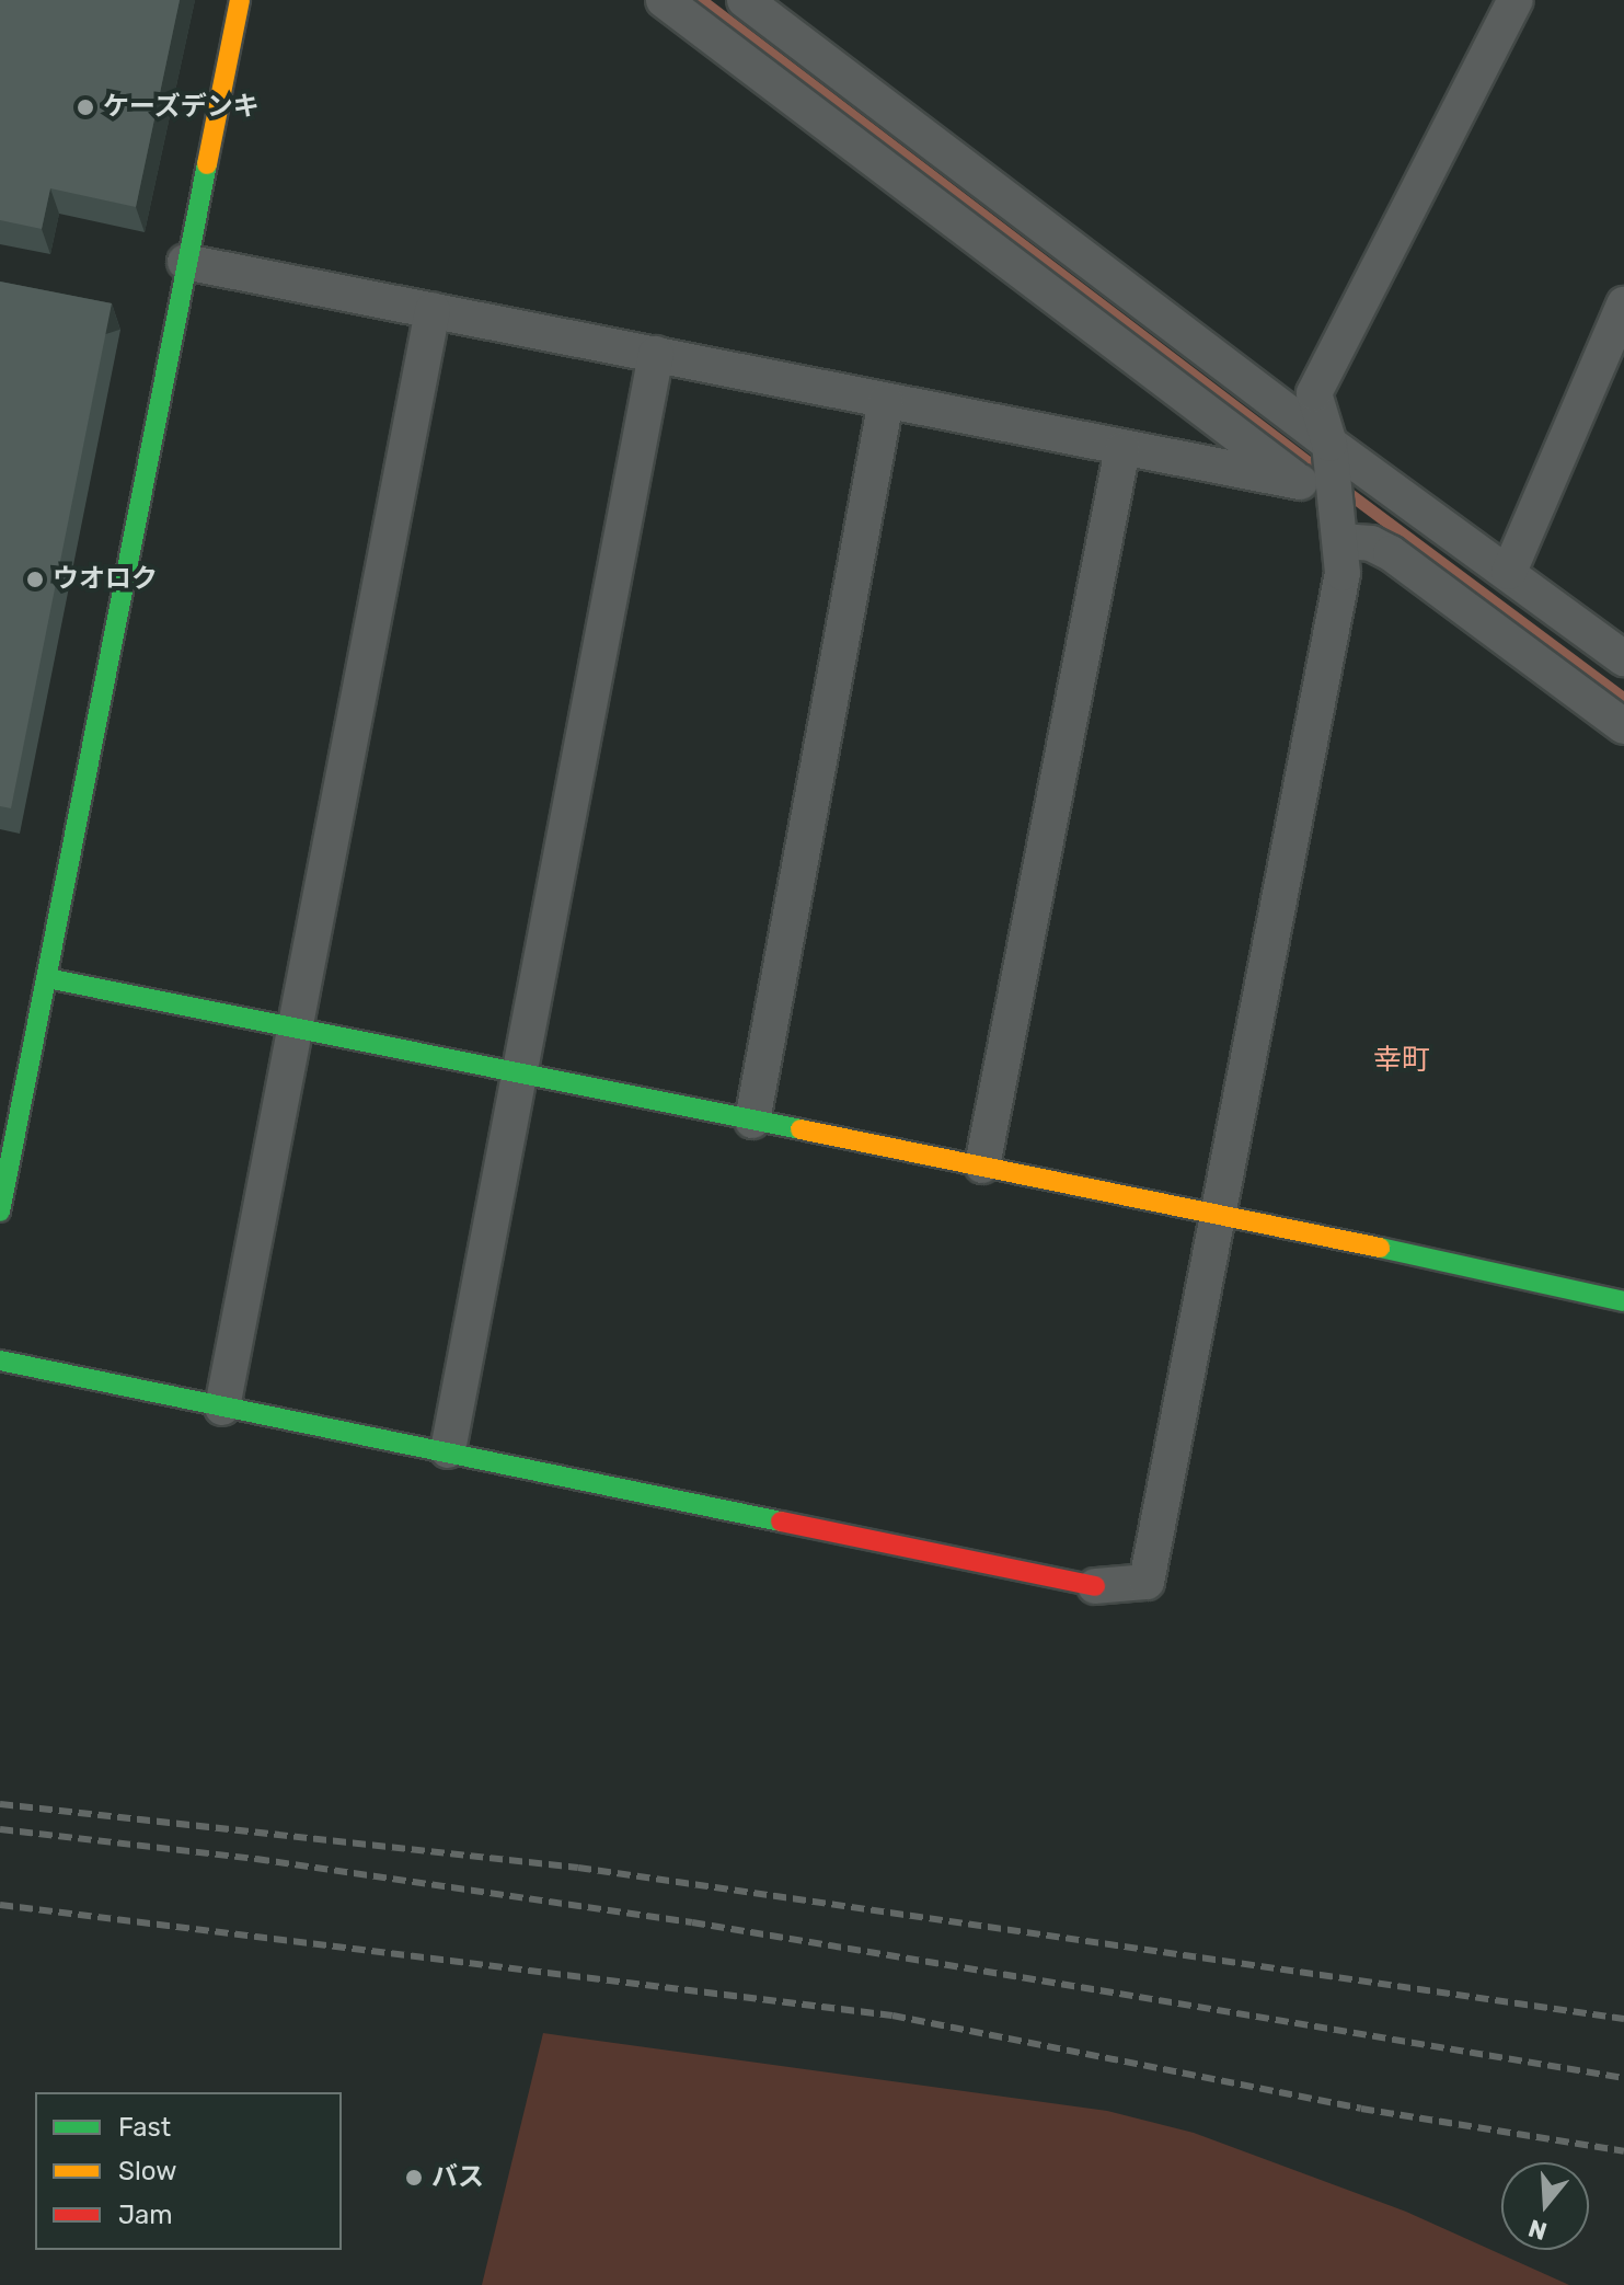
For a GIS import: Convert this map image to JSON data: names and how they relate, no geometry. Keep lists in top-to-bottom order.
{
  "districts": ["幸町"],
  "places": ["ケーズデンキ", "ウオロク", "バス"],
  "legend": ["Fast", "Slow", "Jam"],
  "north": "bottom"
}
